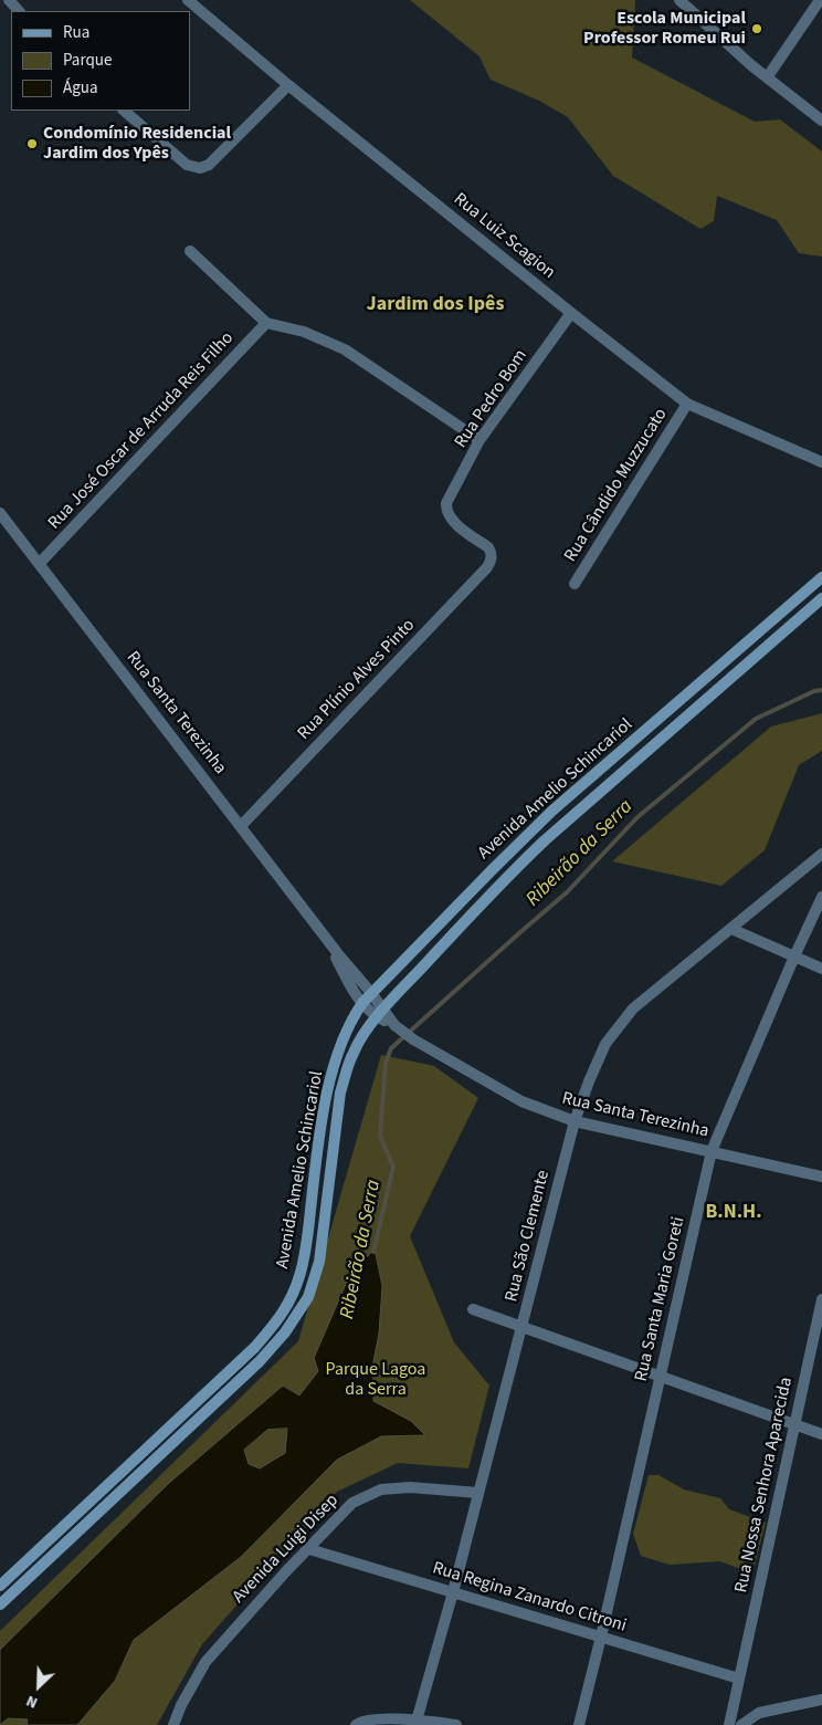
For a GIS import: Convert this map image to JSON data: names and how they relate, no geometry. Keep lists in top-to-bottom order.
{
  "streets": {
    "main road": ["Avenida Amelio Schincariol"],
    "street": [
      "Rua Luiz Scagion",
      "Rua Pedro Bom",
      "Rua José Oscar de Arruda Reis Filho",
      "Rua Cândido Muzzucato",
      "Rua Plínio Alves Pinto",
      "Rua Santa Terezinha",
      "Rua São Clemente",
      "Rua Santa Maria Goreti",
      "Rua Nossa Senhora Aparecida",
      "Avenida Luigi Disep",
      "Rua Regina Zanardo Citroni"
    ]
  },
  "crossings": [
    ["Rua Luiz Scagion", "Rua Pedro Bom"],
    ["Rua Luiz Scagion", "Rua Cândido Muzzucato"],
    ["Rua Pedro Bom", "Rua Plínio Alves Pinto"],
    ["Rua José Oscar de Arruda Reis Filho", "Rua Santa Terezinha"],
    ["Rua Plínio Alves Pinto", "Rua Santa Terezinha"],
    ["Rua Santa Terezinha", "Avenida Amelio Schincariol"],
    ["Rua Santa Terezinha", "Rua São Clemente"],
    ["Rua Santa Terezinha", "Rua Santa Maria Goreti"],
    ["Rua São Clemente", "Avenida Luigi Disep"],
    ["Rua São Clemente", "Rua Regina Zanardo Citroni"],
    ["Rua Santa Maria Goreti", "Rua Regina Zanardo Citroni"],
    ["Rua Nossa Senhora Aparecida", "Rua Regina Zanardo Citroni"],
    ["Avenida Luigi Disep", "Rua Regina Zanardo Citroni"]
  ],
  "districts": ["Jardim dos Ipês", "B.N.H."],
  "water": ["Ribeirão da Serra"],
  "parks": ["Parque Lagoa da Serra"],
  "places": ["Escola Municipal Professor Romeu Rui", "Condomínio Residencial Jardim dos Ypês"],
  "legend": ["Rua", "Parque", "Água"],
  "north": "bottom left"
}
